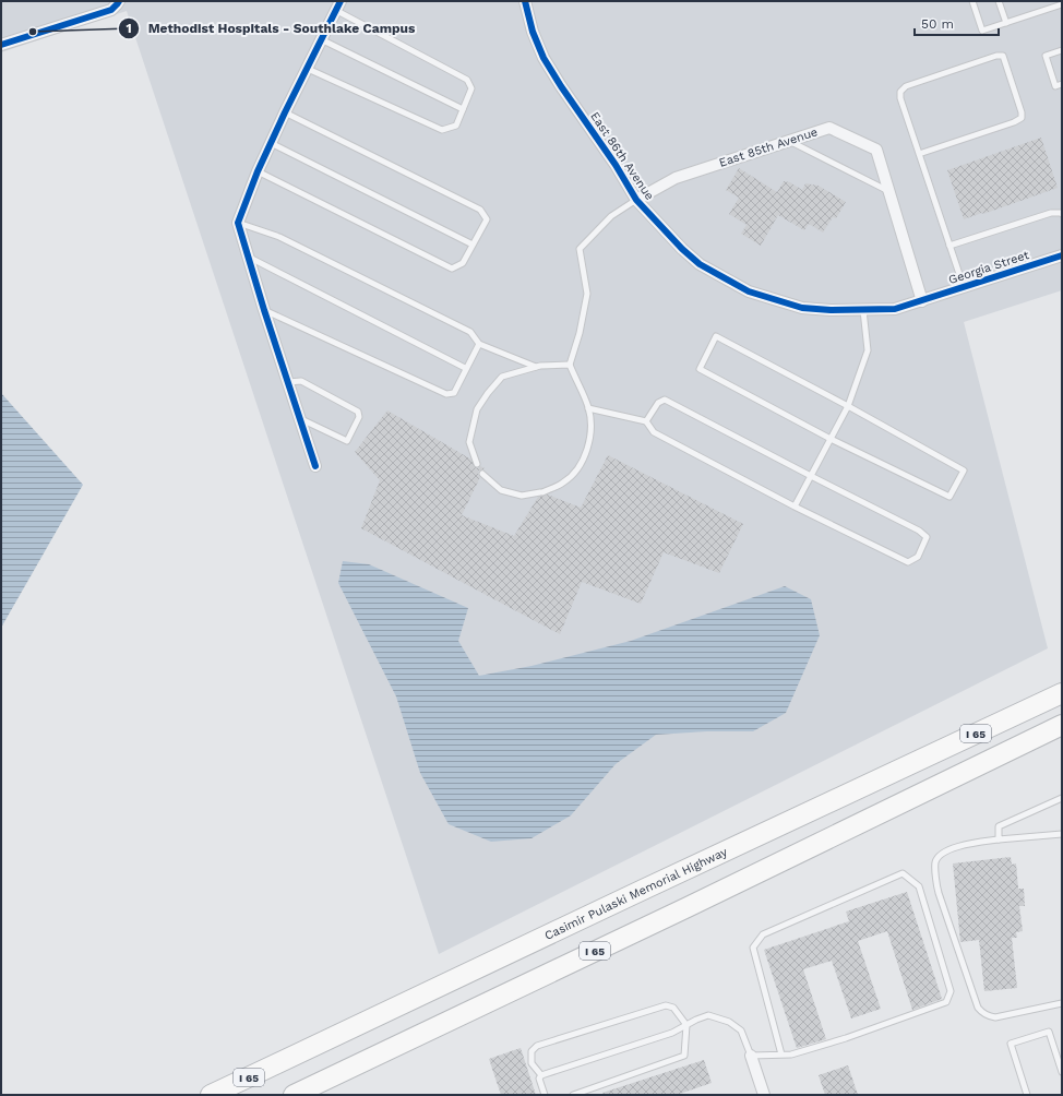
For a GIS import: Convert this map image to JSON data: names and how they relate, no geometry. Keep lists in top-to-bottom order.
{
  "streets": {
    "highway": ["I 65", "Casimir Pulaski Memorial Highway"],
    "street": ["East 85th Avenue", "East 86th Avenue", "Georgia Street"]
  },
  "crossings": [
    ["East 85th Avenue", "East 86th Avenue"],
    ["East 85th Avenue", "Georgia Street"],
    ["East 86th Avenue", "Georgia Street"]
  ],
  "places": ["Methodist Hospitals - Southlake Campus"],
  "scale_bar": "50 m"
}
